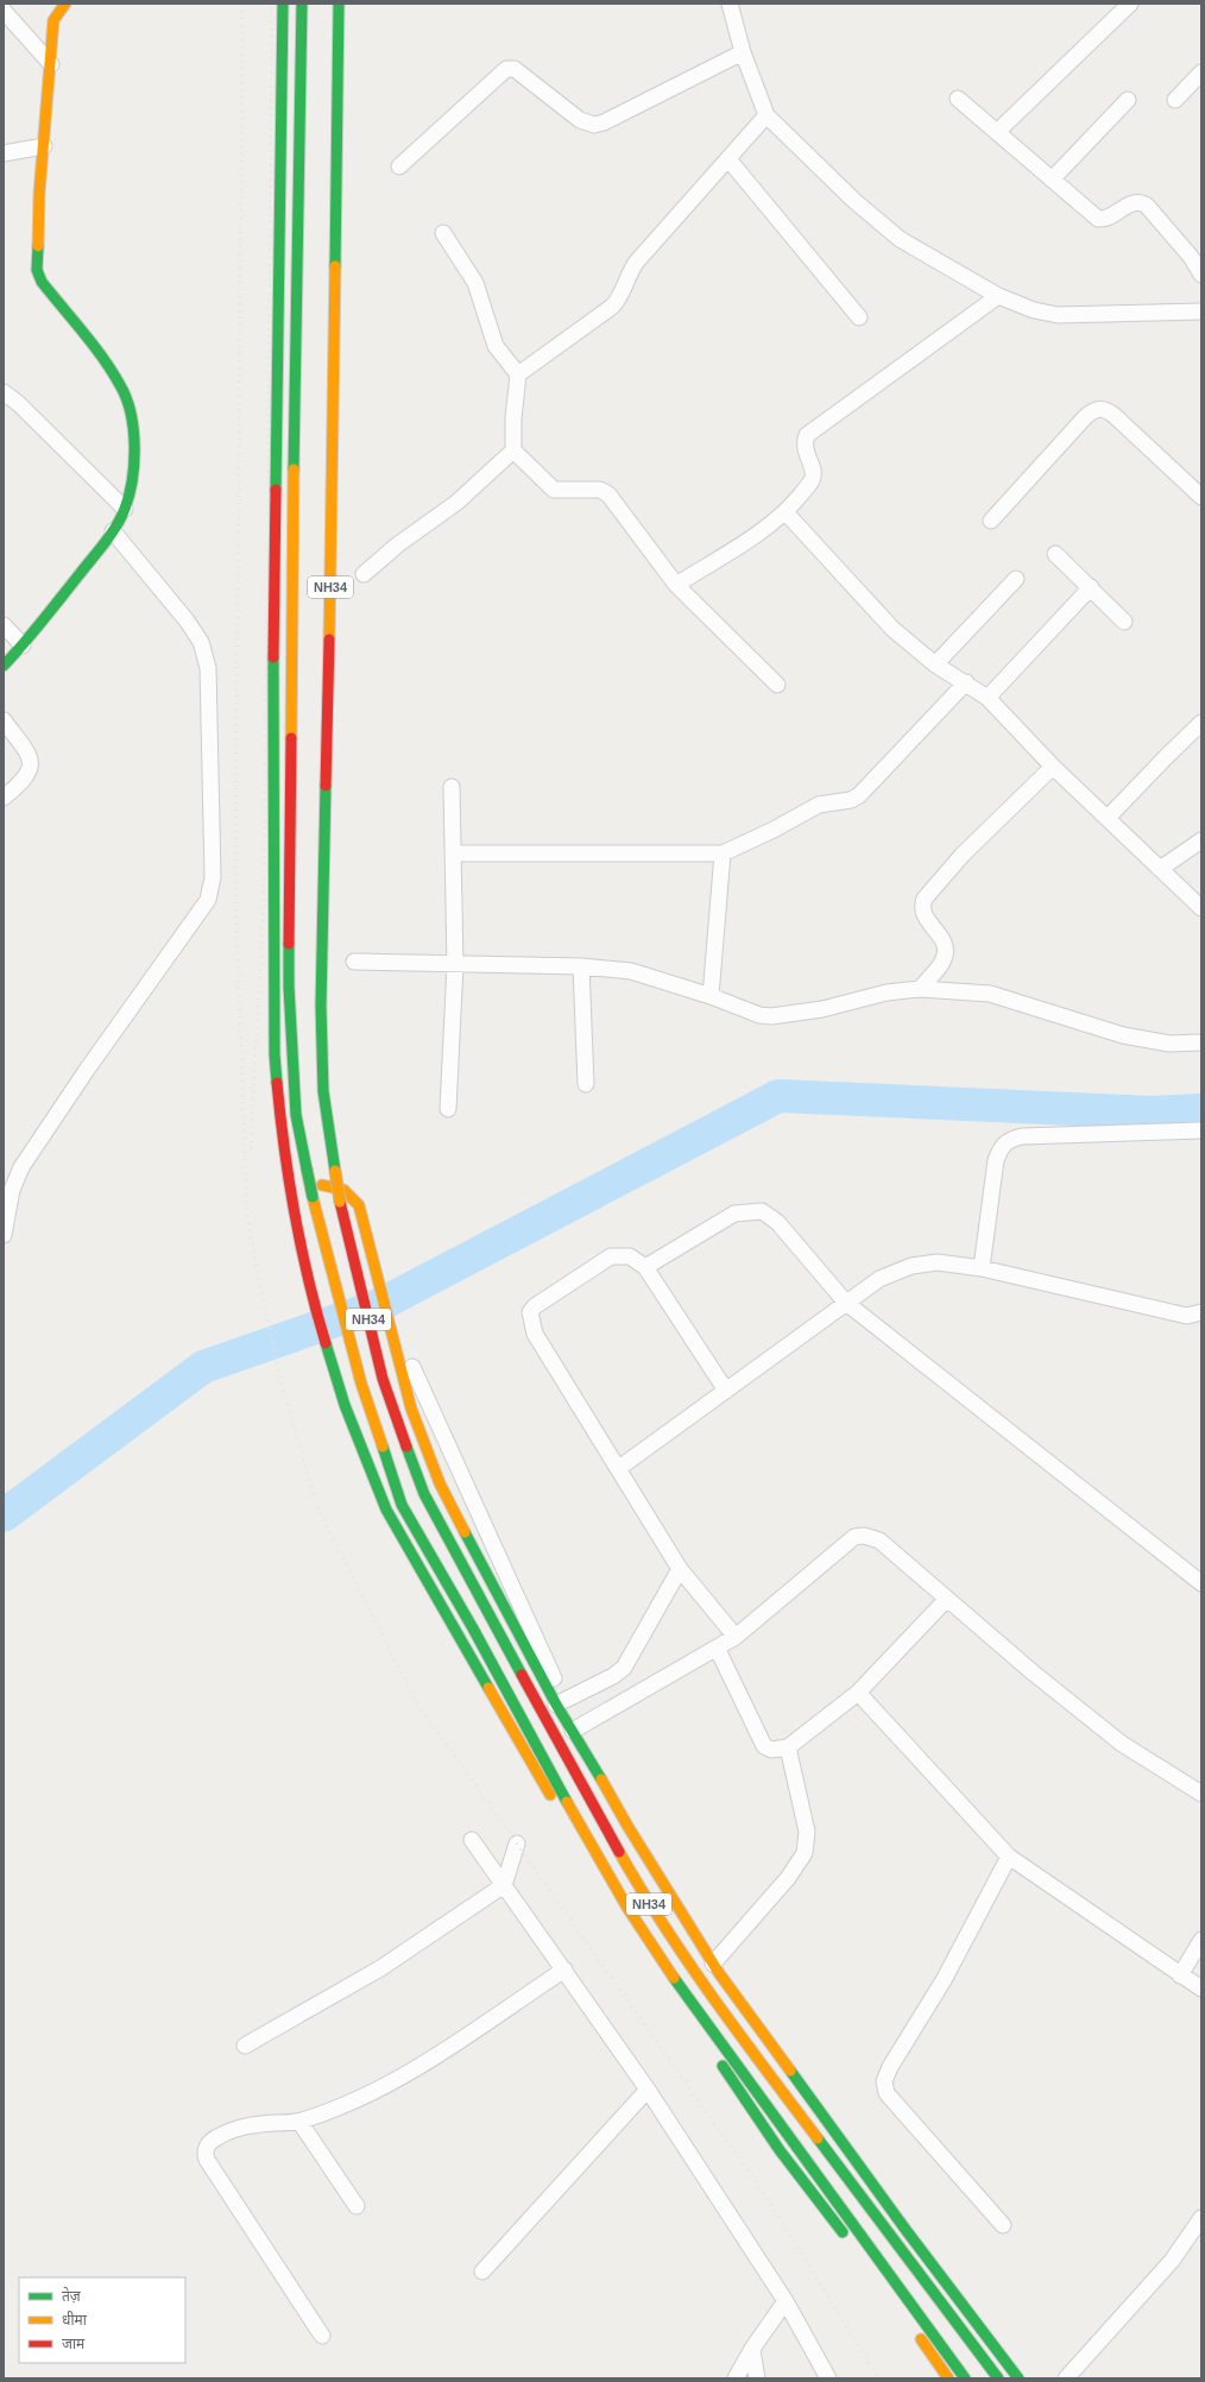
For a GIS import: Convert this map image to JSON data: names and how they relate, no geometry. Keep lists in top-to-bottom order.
{
  "streets": {
    "main road": ["NH34"]
  },
  "legend": ["तेज़", "धीमा", "जाम"]
}
